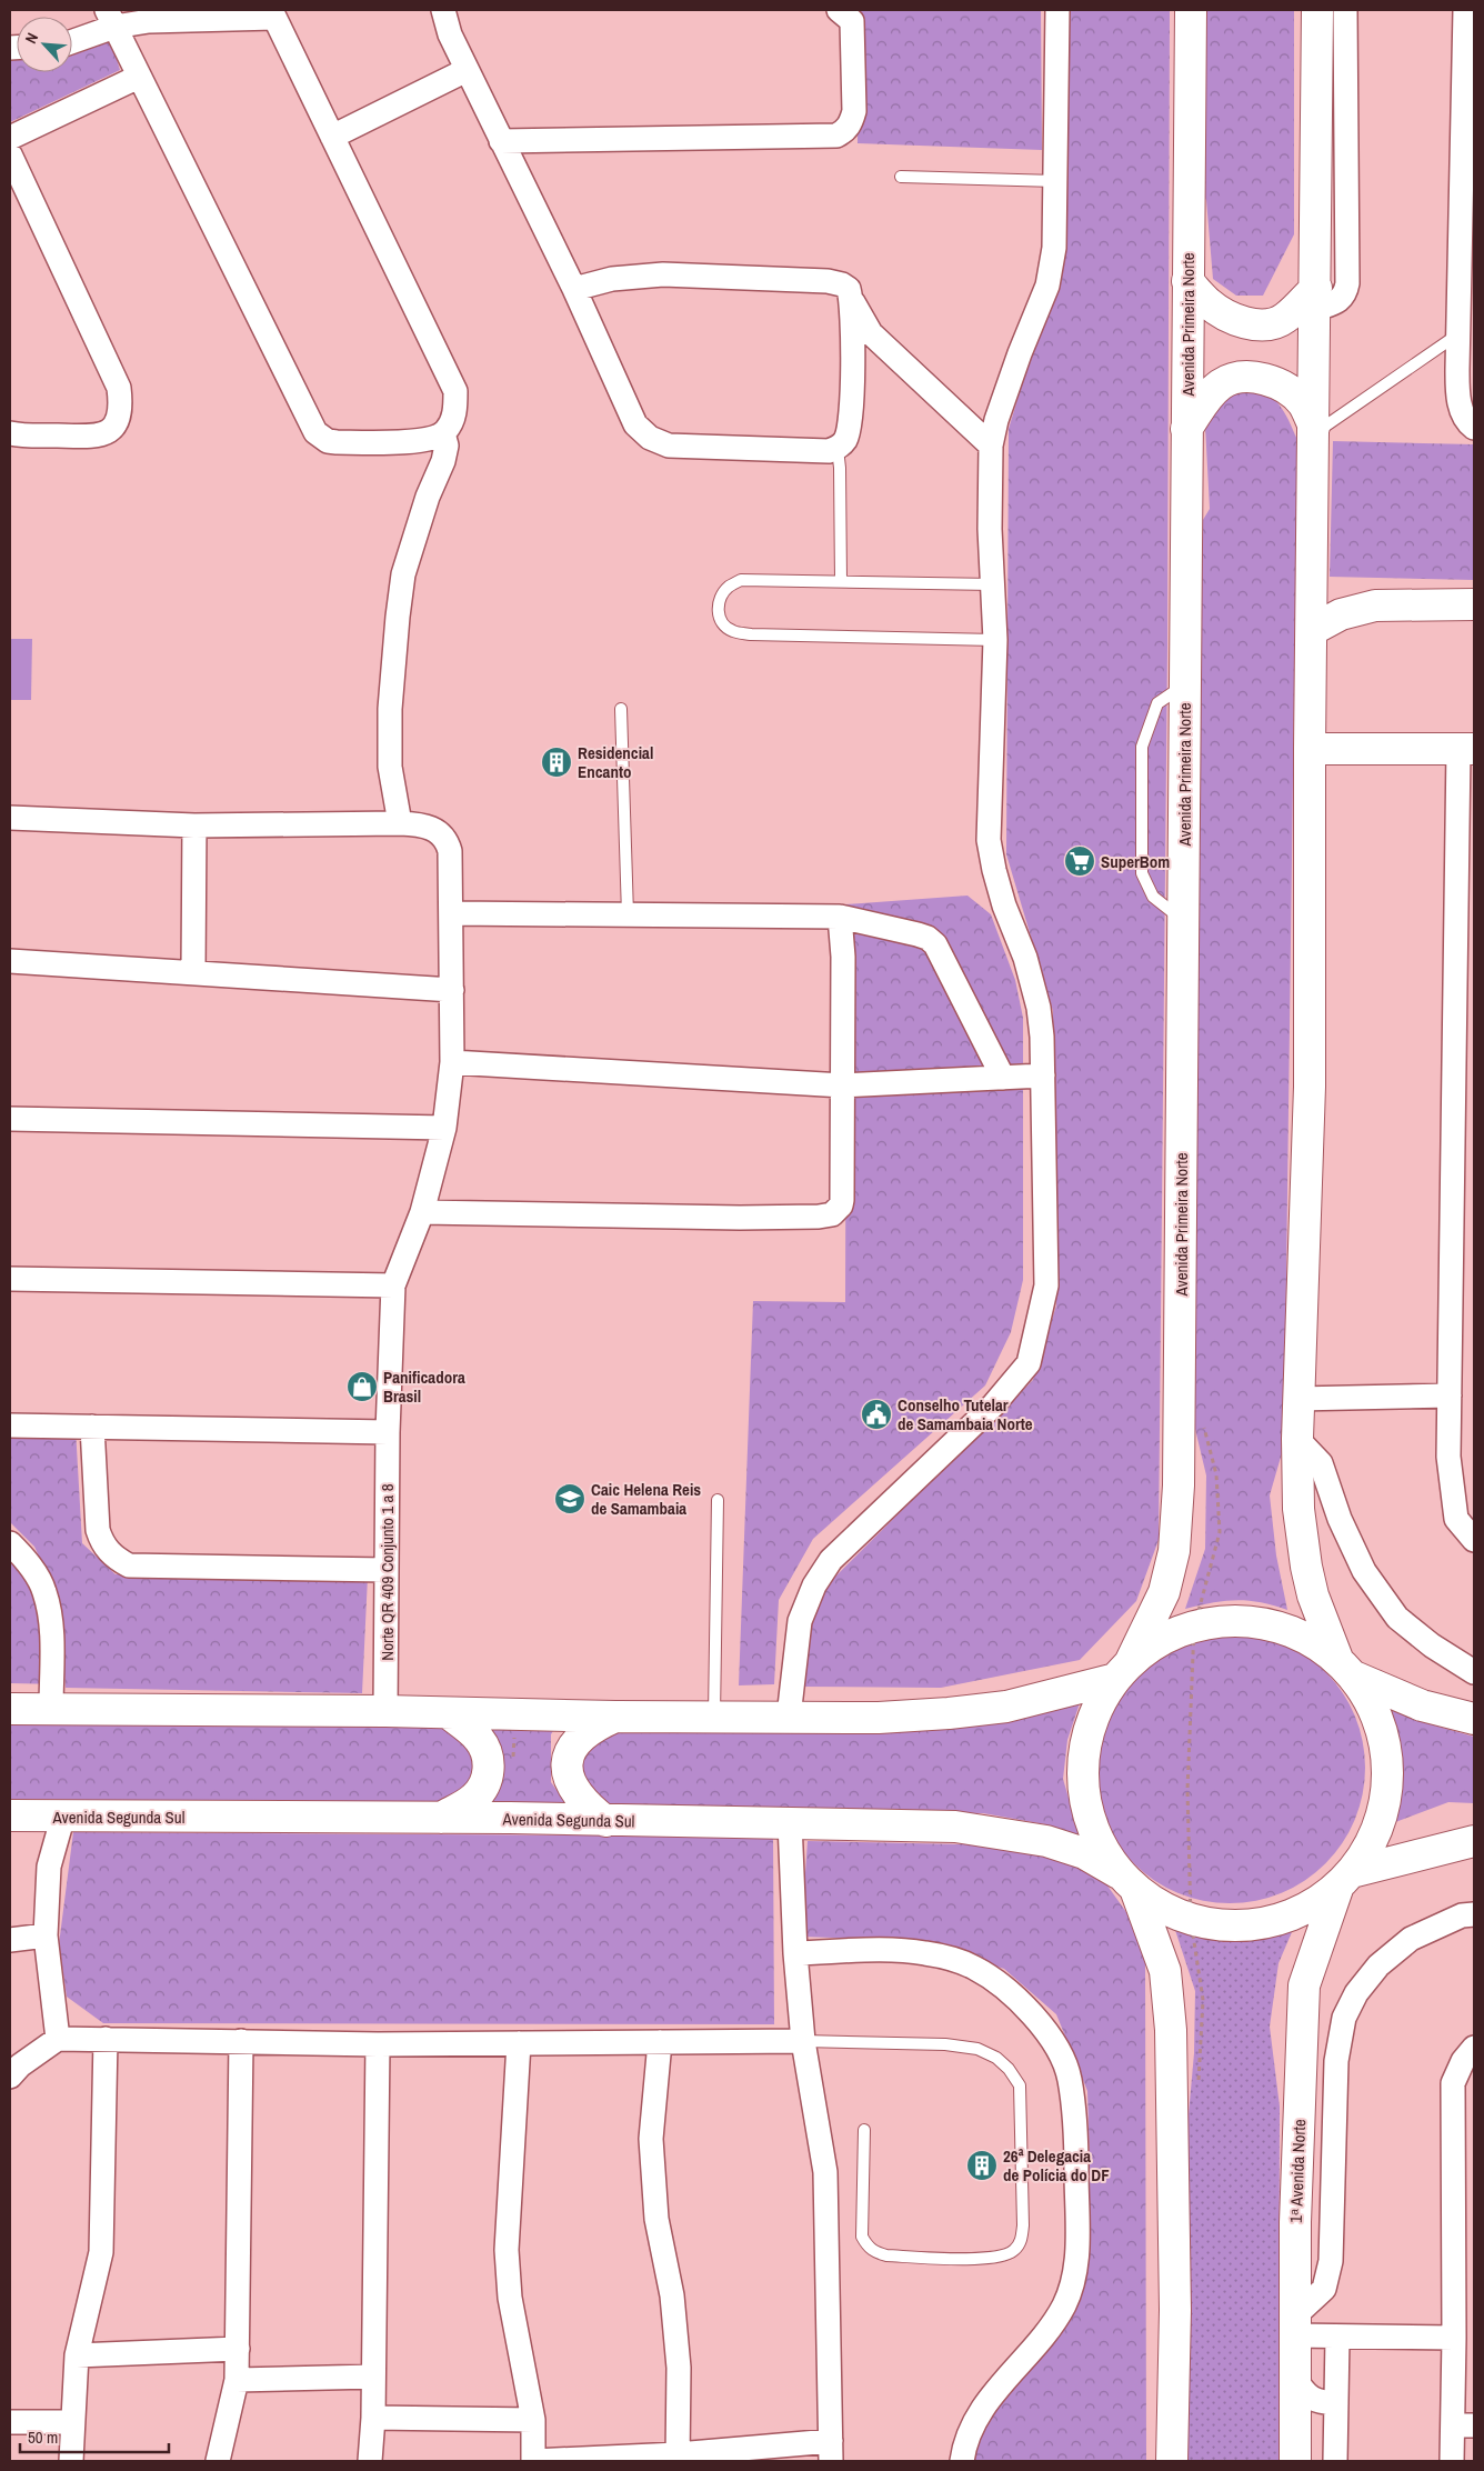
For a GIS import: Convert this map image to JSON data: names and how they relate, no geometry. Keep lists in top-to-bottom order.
{
  "streets": {
    "main road": ["Avenida Primeira Norte", "Avenida Segunda Sul", "1ᵃ Avenida Norte"],
    "street": ["Norte QR 409 Conjunto 1 a 8"]
  },
  "crossings": [
    ["Avenida Primeira Norte", "Avenida Segunda Sul"],
    ["Avenida Segunda Sul", "1ᵃ Avenida Norte"]
  ],
  "places": {
    "building": ["Residencial Encanto", "26ª Delegacia de Polícia do DF"],
    "supermarket": ["SuperBom"],
    "shop": ["Panificadora Brasil"],
    "public building": ["Conselho Tutelar de Samambaia Norte"],
    "school or university": ["Caic Helena Reis de Samambaia"]
  },
  "scale_bar": "50 m",
  "north": "top left"
}
